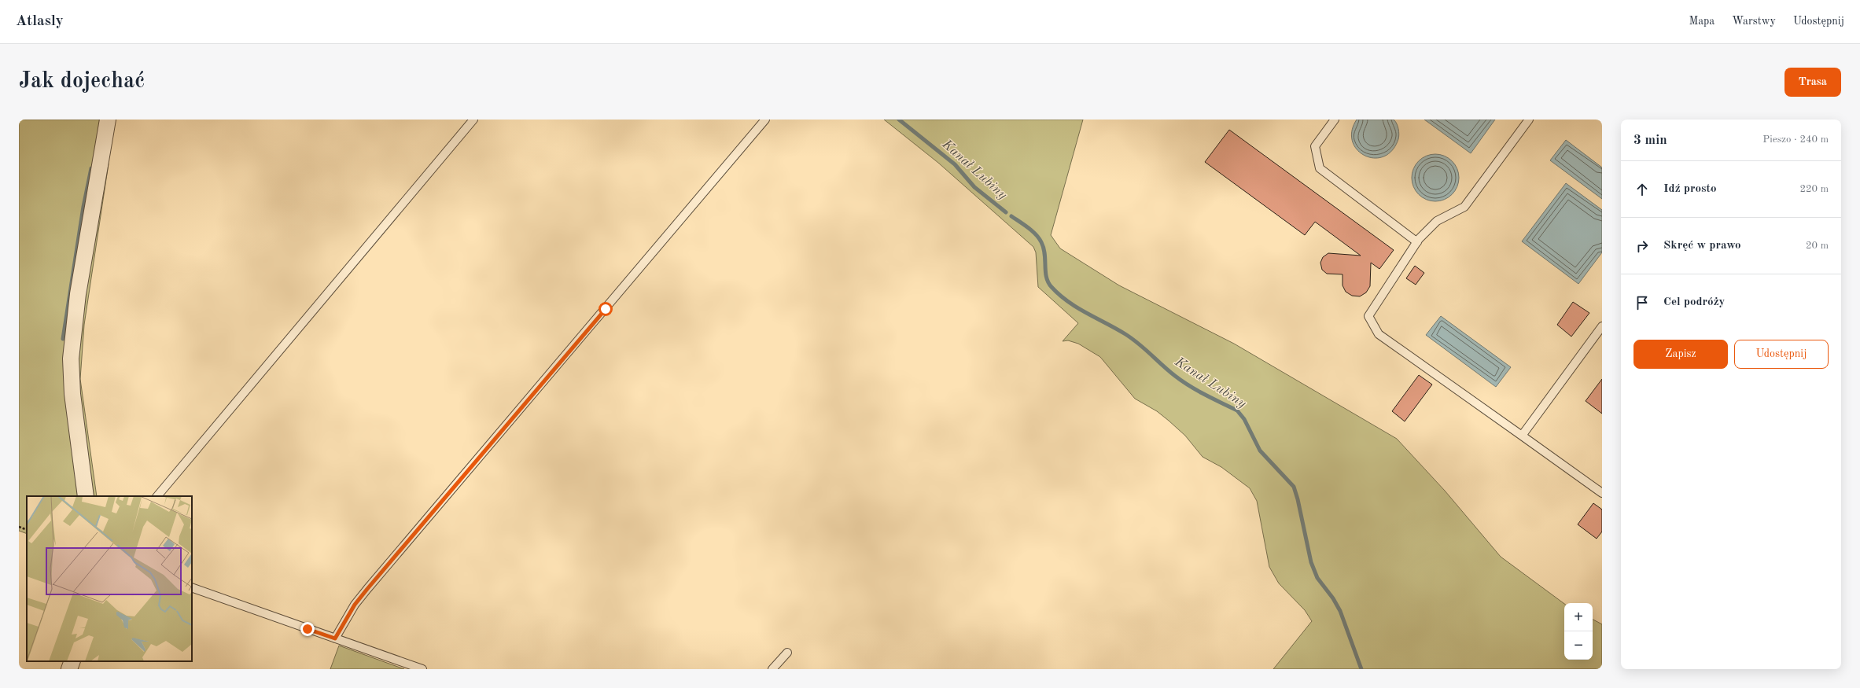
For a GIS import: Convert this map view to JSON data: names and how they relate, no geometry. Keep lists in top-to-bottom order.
{
  "water": ["Kanał Lubiny"],
  "page": {
    "header": "Atlasly",
    "nav": ["Mapa", "Warstwy", "Udostępnij"],
    "buttons": [
      "Trasa",
      ["Zapisz", "Udostępnij"]
    ],
    "title": "Jak dojechać",
    "heading": ["3 min", "Pieszo · 240 m"],
    "list": [
      ["Idź prosto", "220 m"],
      ["Skręć w prawo", "20 m"],
      "Cel podróży"
    ],
    "map_buttons": ["+", "−"]
  }
}
